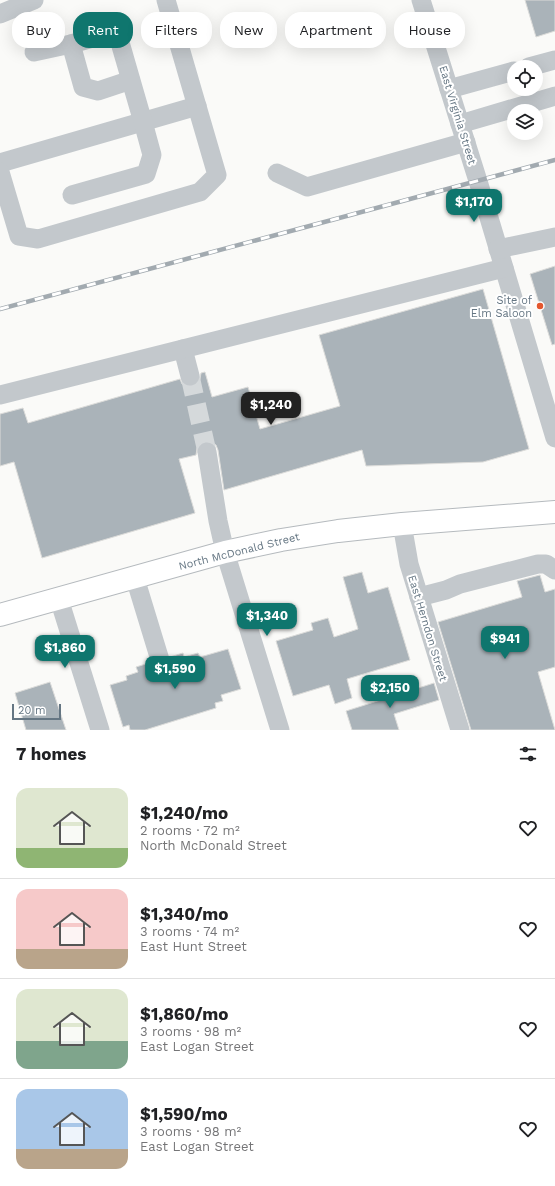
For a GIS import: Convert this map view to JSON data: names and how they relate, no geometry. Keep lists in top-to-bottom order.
{
  "streets": {
    "main road": ["North McDonald Street"],
    "street": ["East Virginia Street", "East Herndon Street"]
  },
  "crossings": [
    ["North McDonald Street", "East Herndon Street"]
  ],
  "places": ["Site of Elm Saloon"],
  "scale_bar": "20 m",
  "page": {
    "chip": [
      "Buy",
      "Rent",
      "Filters",
      "New",
      "Apartment",
      "House"
    ],
    "price": [
      "$1,170",
      "$1,240",
      "$1,340",
      "$941",
      "$1,860",
      "$1,590",
      "$2,150"
    ],
    "scale": "20 m",
    "heading": "7 homes",
    "list": [
      {
        "name": "$1,240/mo",
        "note": "2 rooms · 72 m² · North McDonald Street"
      },
      {
        "name": "$1,340/mo",
        "note": "3 rooms · 74 m² · East Hunt Street"
      },
      {
        "name": "$1,860/mo",
        "note": "3 rooms · 98 m² · East Logan Street"
      },
      {
        "name": "$1,590/mo",
        "note": "3 rooms · 98 m² · East Logan Street"
      }
    ]
  }
}
